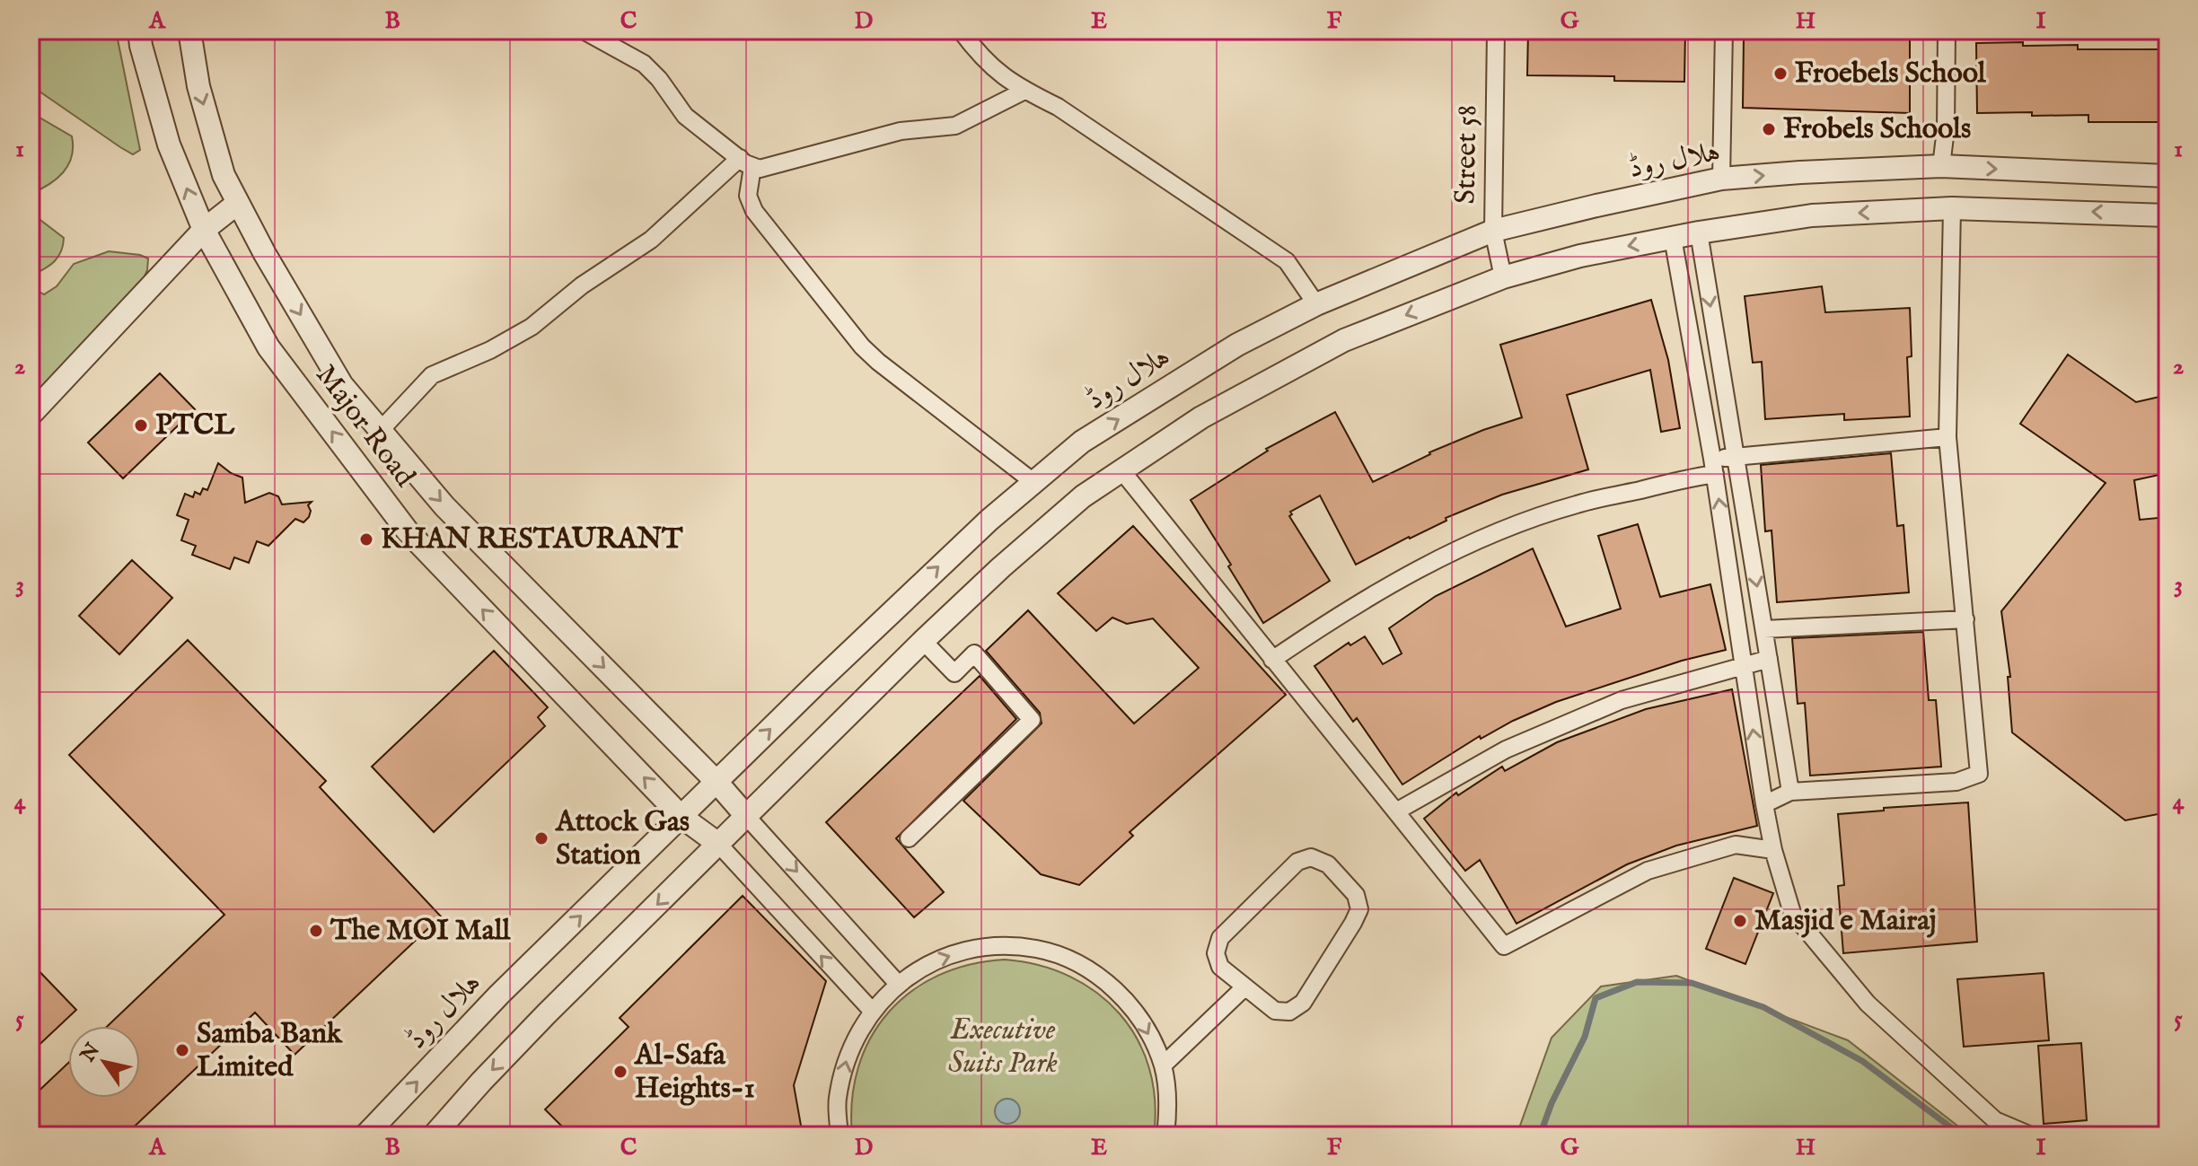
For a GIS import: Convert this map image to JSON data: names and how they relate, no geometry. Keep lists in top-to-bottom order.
{
  "streets": {
    "street": ["Street 58", "ہلال روڈ", "Major Road"]
  },
  "crossings": [
    ["Street 58", "ہلال روڈ"],
    ["ہلال روڈ", "Major Road"]
  ],
  "parks": ["Executive Suits Park"],
  "places": [
    "Froebels School",
    "Frobels Schools",
    "PTCL",
    "KHAN RESTAURANT",
    "Attock Gas Station",
    "Masjid e Mairaj",
    "The MOI Mall",
    "Samba Bank Limited",
    "Al-Safa Heights-1"
  ],
  "north": "top left",
  "grid": {
    "columns": [
      "A",
      "B",
      "C",
      "D",
      "E",
      "F",
      "G",
      "H",
      "I"
    ],
    "rows": [
      "1",
      "2",
      "3",
      "4",
      "5"
    ]
  }
}
